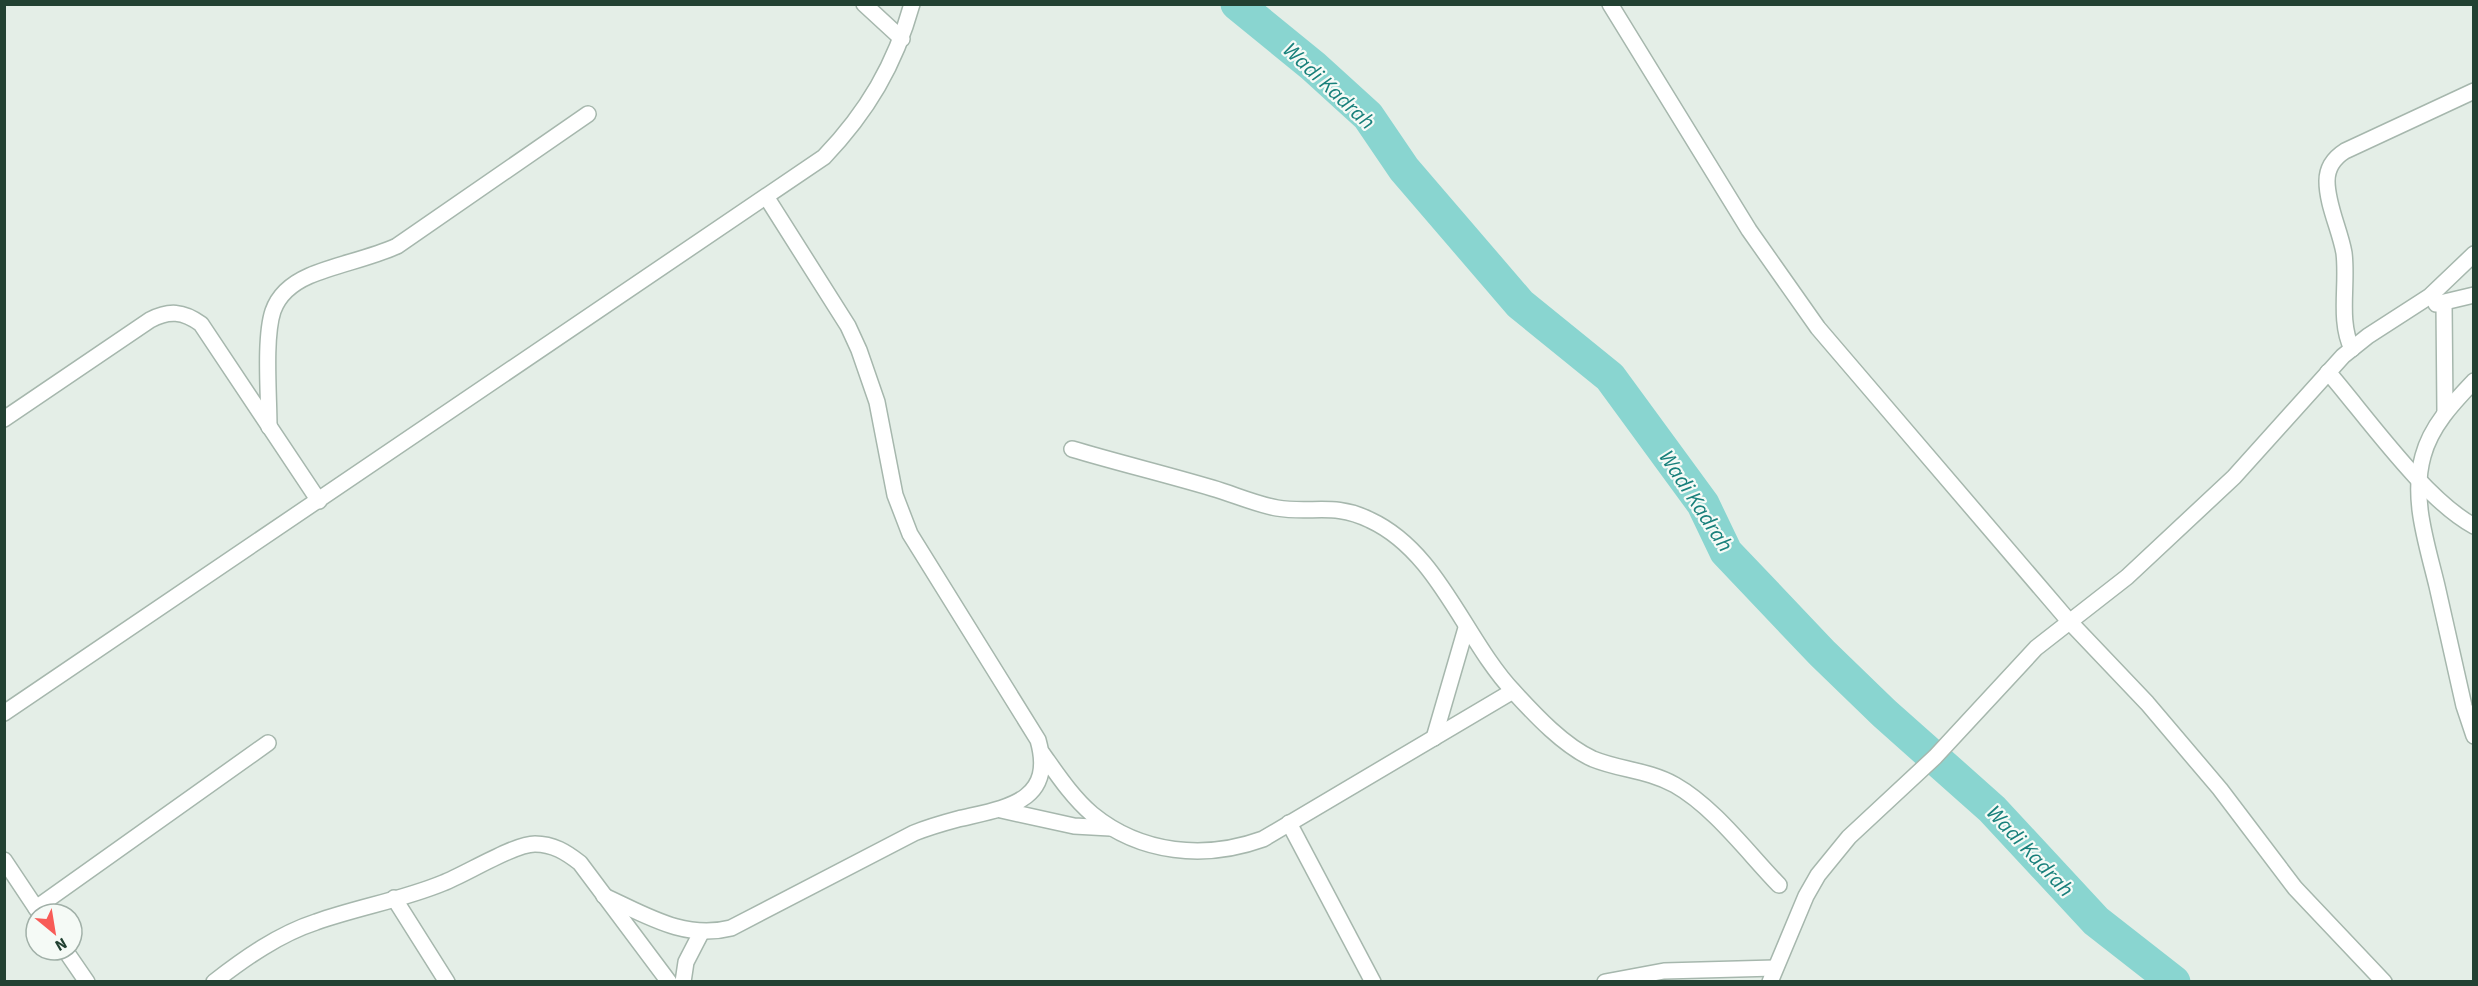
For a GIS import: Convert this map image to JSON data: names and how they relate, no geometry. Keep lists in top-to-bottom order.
{
  "water": ["Wadi Kadrah"],
  "north": "bottom right"
}
